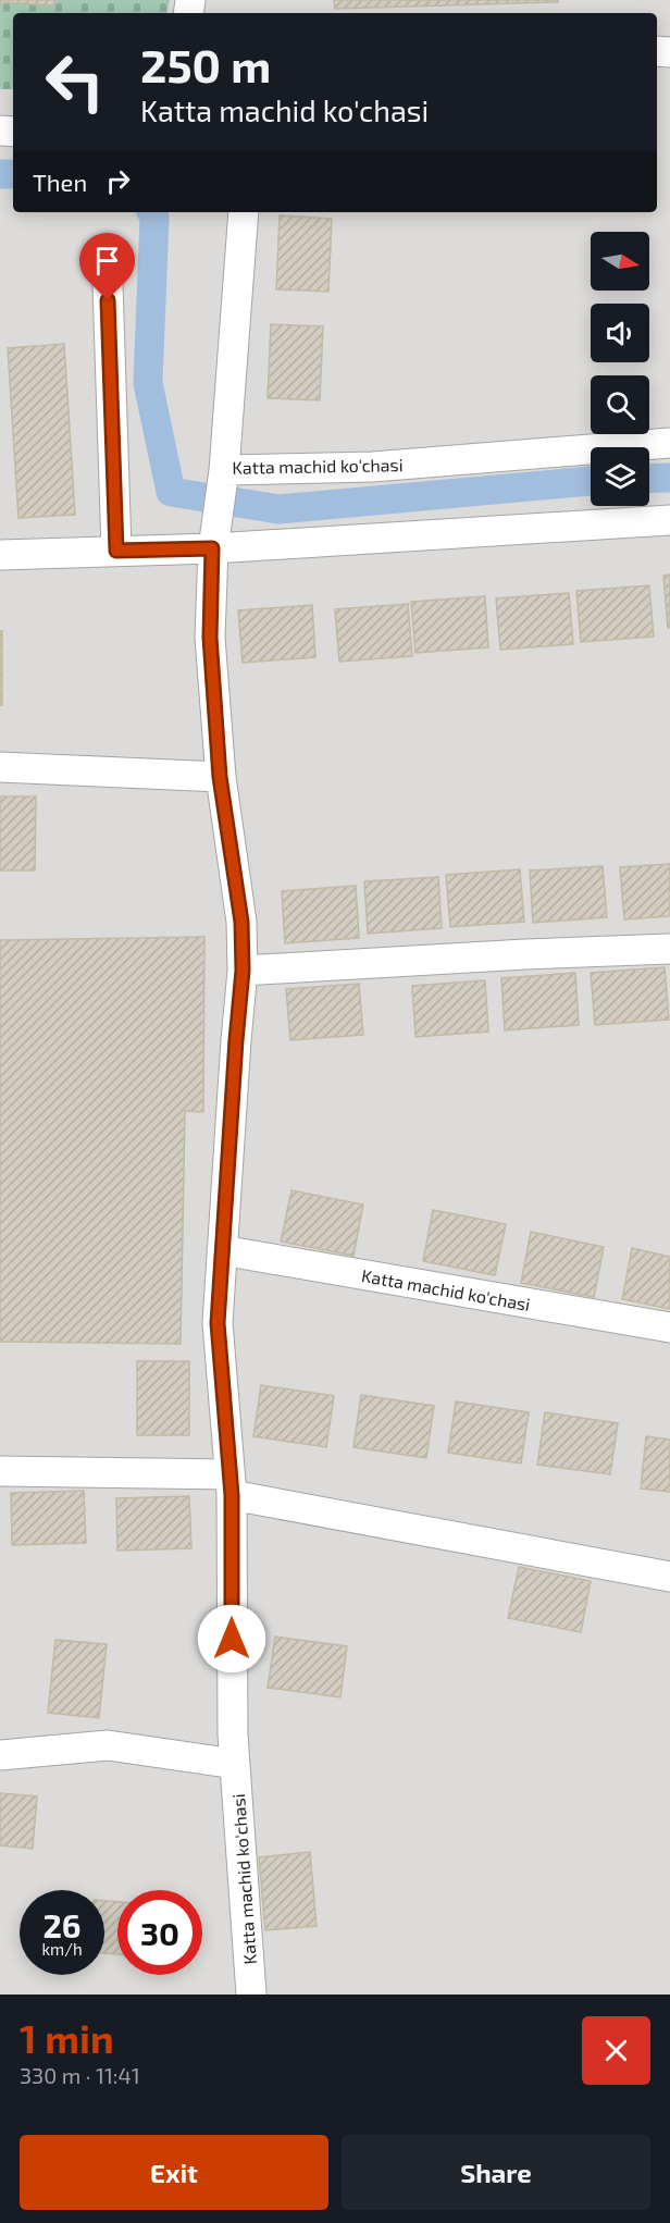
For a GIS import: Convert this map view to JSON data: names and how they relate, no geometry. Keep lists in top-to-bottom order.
{
  "streets": {
    "street": ["Katta machid ko'chasi"]
  },
  "north": "right",
  "page": {
    "turn": ["250 m", "Katta machid ko'chasi"],
    "then": "Then",
    "speed": "26 km/h",
    "limit": "30",
    "heading": ["1 min", "330 m · 11:41"],
    "buttons": ["Exit", "Share"]
  }
}
